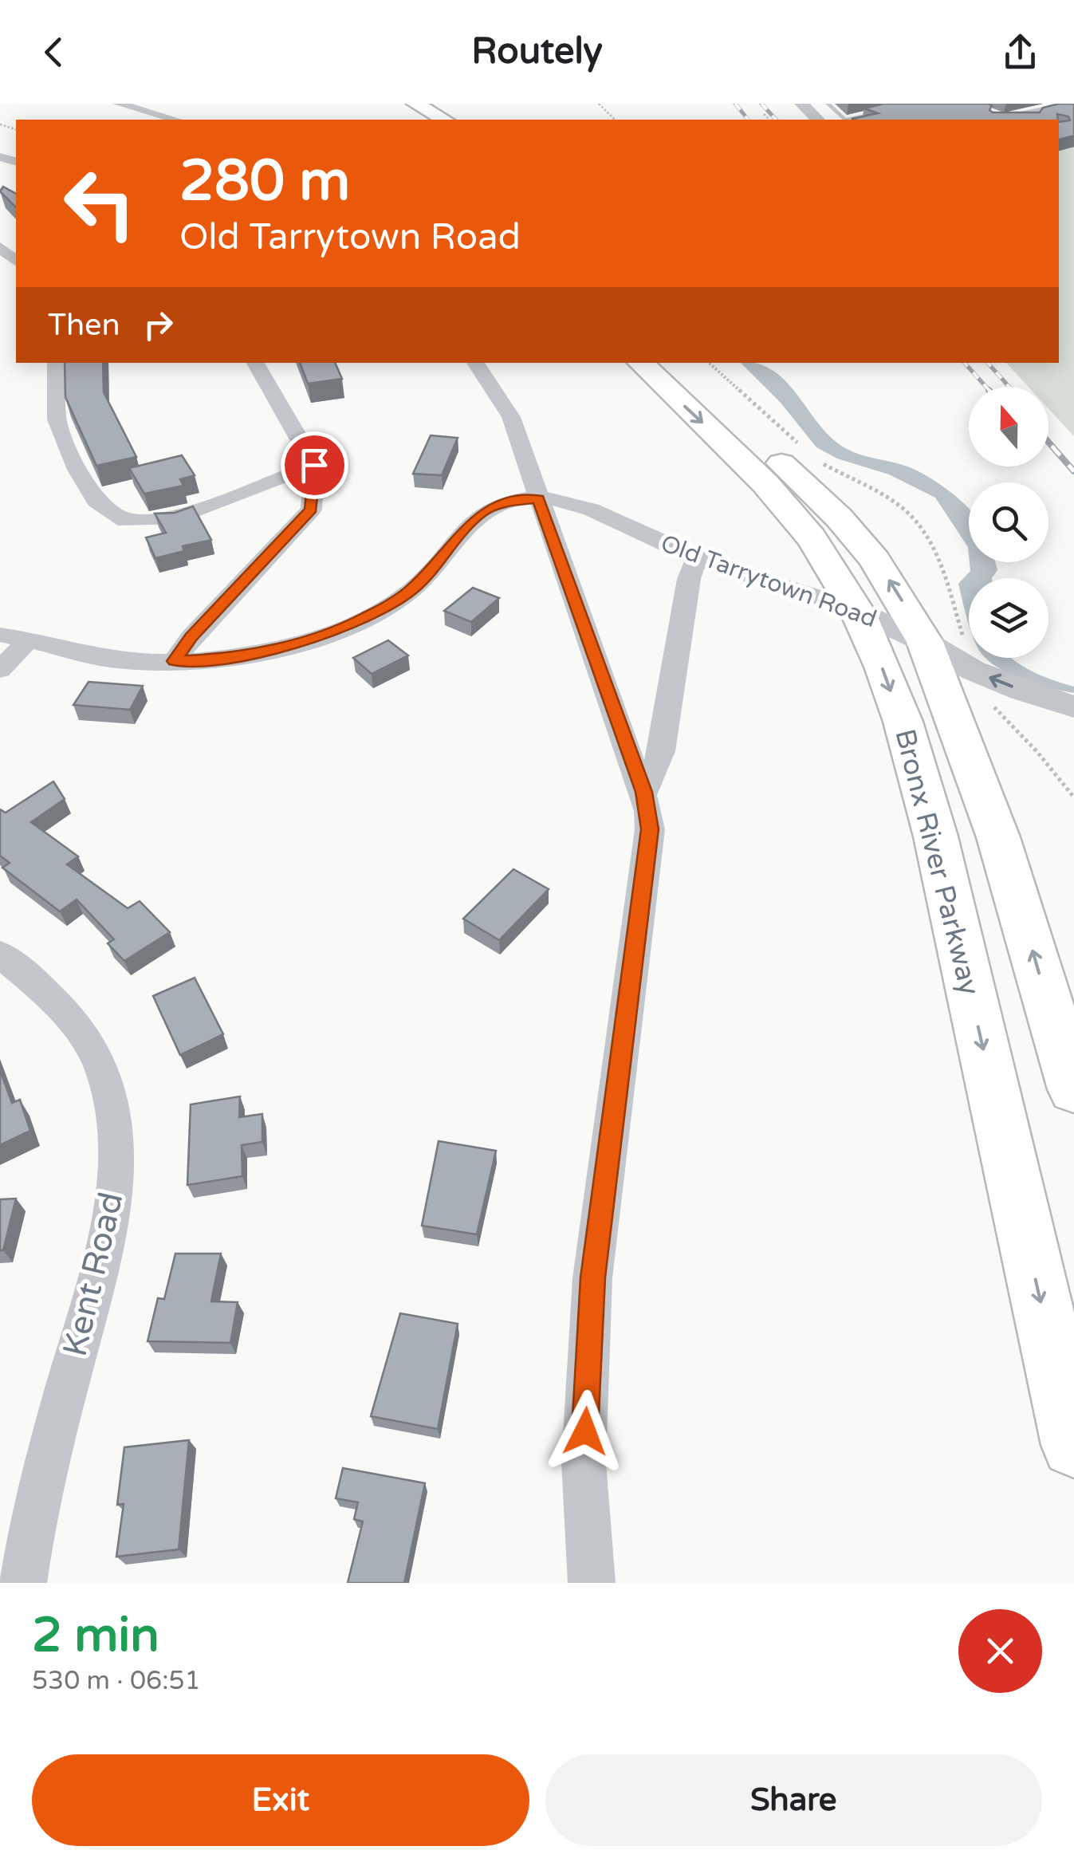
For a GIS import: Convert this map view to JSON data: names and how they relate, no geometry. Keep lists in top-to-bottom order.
{
  "streets": {
    "highway": ["Bronx River Parkway"],
    "street": ["Old Tarrytown Road", "Kent Road"]
  },
  "crossings": [
    ["Old Tarrytown Road", "Bronx River Parkway"]
  ],
  "north": "top",
  "page": {
    "header": "Routely",
    "turn": ["280 m", "Old Tarrytown Road"],
    "then": "Then",
    "heading": ["2 min", "530 m · 06:51"],
    "buttons": ["Exit", "Share"]
  }
}
